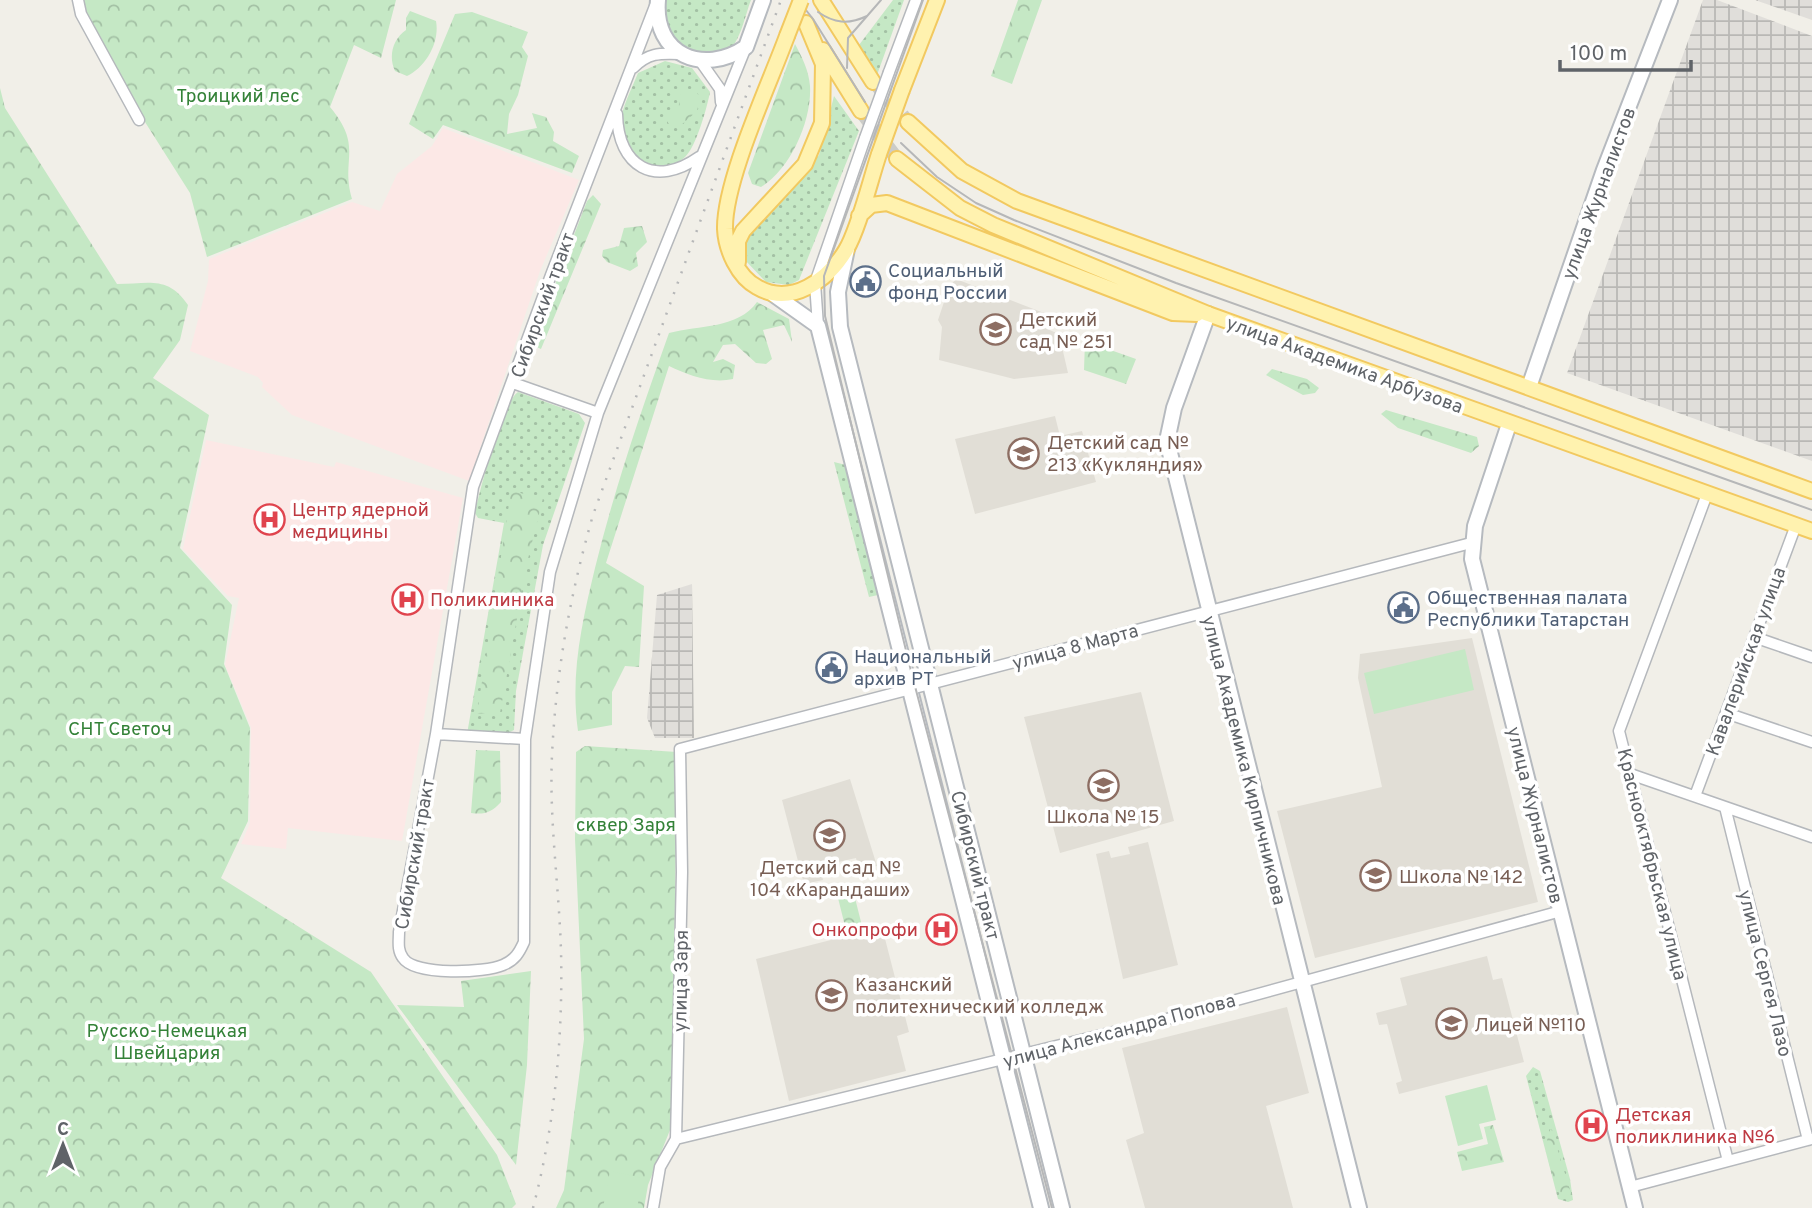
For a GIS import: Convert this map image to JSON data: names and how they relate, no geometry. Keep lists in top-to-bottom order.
{
  "streets": {
    "main road": ["Сибирский тракт", "улица Академика Арбузова"],
    "street": [
      "улица Журналистов",
      "улица 8 Марта",
      "Кавалерийская улица",
      "улица Академика Кирпичникова",
      "Краснооктябрьская улица",
      "улица Сергея Лазо",
      "улица Заря",
      "улица Александра Попова"
    ]
  },
  "crossings": [
    ["улица Журналистов", "улица Академика Арбузова"],
    ["улица Журналистов", "улица 8 Марта"],
    ["улица Журналистов", "улица Александра Попова"],
    ["Сибирский тракт", "улица 8 Марта"],
    ["Сибирский тракт", "улица Александра Попова"],
    ["улица Академика Арбузова", "Кавалерийская улица"],
    ["улица Академика Арбузова", "улица Академика Кирпичникова"],
    ["улица Академика Арбузова", "Краснооктябрьская улица"],
    ["улица 8 Марта", "улица Академика Кирпичникова"],
    ["улица 8 Марта", "улица Заря"],
    ["улица Академика Кирпичникова", "улица Александра Попова"],
    ["улица Заря", "улица Александра Попова"]
  ],
  "parks": [
    "Троицкий лес",
    "СНТ Светоч",
    "сквер Заря",
    "Русско-Немецкая Швейцария"
  ],
  "places": {
    "public building": ["Социальный фонд России", "Общественная палата Республики Татарстан", "Национальный архив РТ"],
    "school or university": [
      "Детский сад № 251",
      "Детский сад № 213 «Кукляндия»",
      "Школа № 15",
      "Детский сад № 104 «Карандаши»",
      "Школа № 142",
      "Казанский политехнический колледж",
      "Лицей №110"
    ],
    "hospital": [
      "Центр ядерной медицины",
      "Поликлиника",
      "Онкопрофи",
      "Детская поликлиника №6"
    ]
  },
  "scale_bar": "100 m",
  "north": "top"
}
